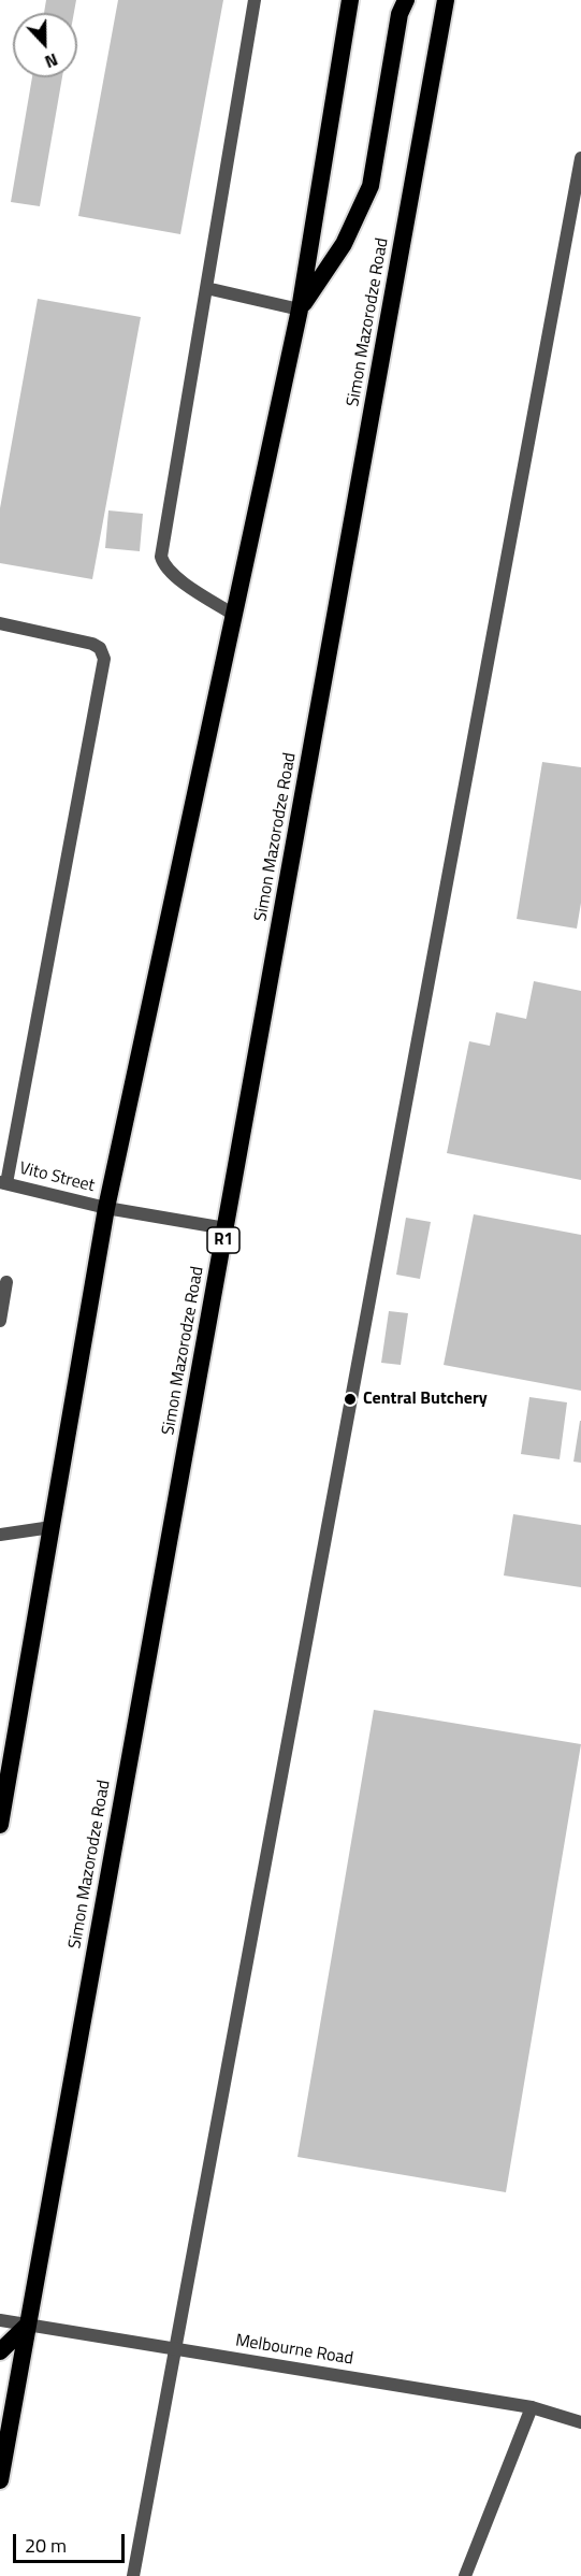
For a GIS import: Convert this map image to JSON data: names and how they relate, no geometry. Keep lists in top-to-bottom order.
{
  "streets": {
    "highway": ["Simon Mazorodze Road", "R1"],
    "street": ["Vito Street", "Melbourne Road"]
  },
  "crossings": [
    ["Simon Mazorodze Road", "Vito Street"],
    ["Simon Mazorodze Road", "Melbourne Road"]
  ],
  "places": ["Central Butchery"],
  "scale_bar": "20 m",
  "north": "bottom"
}
